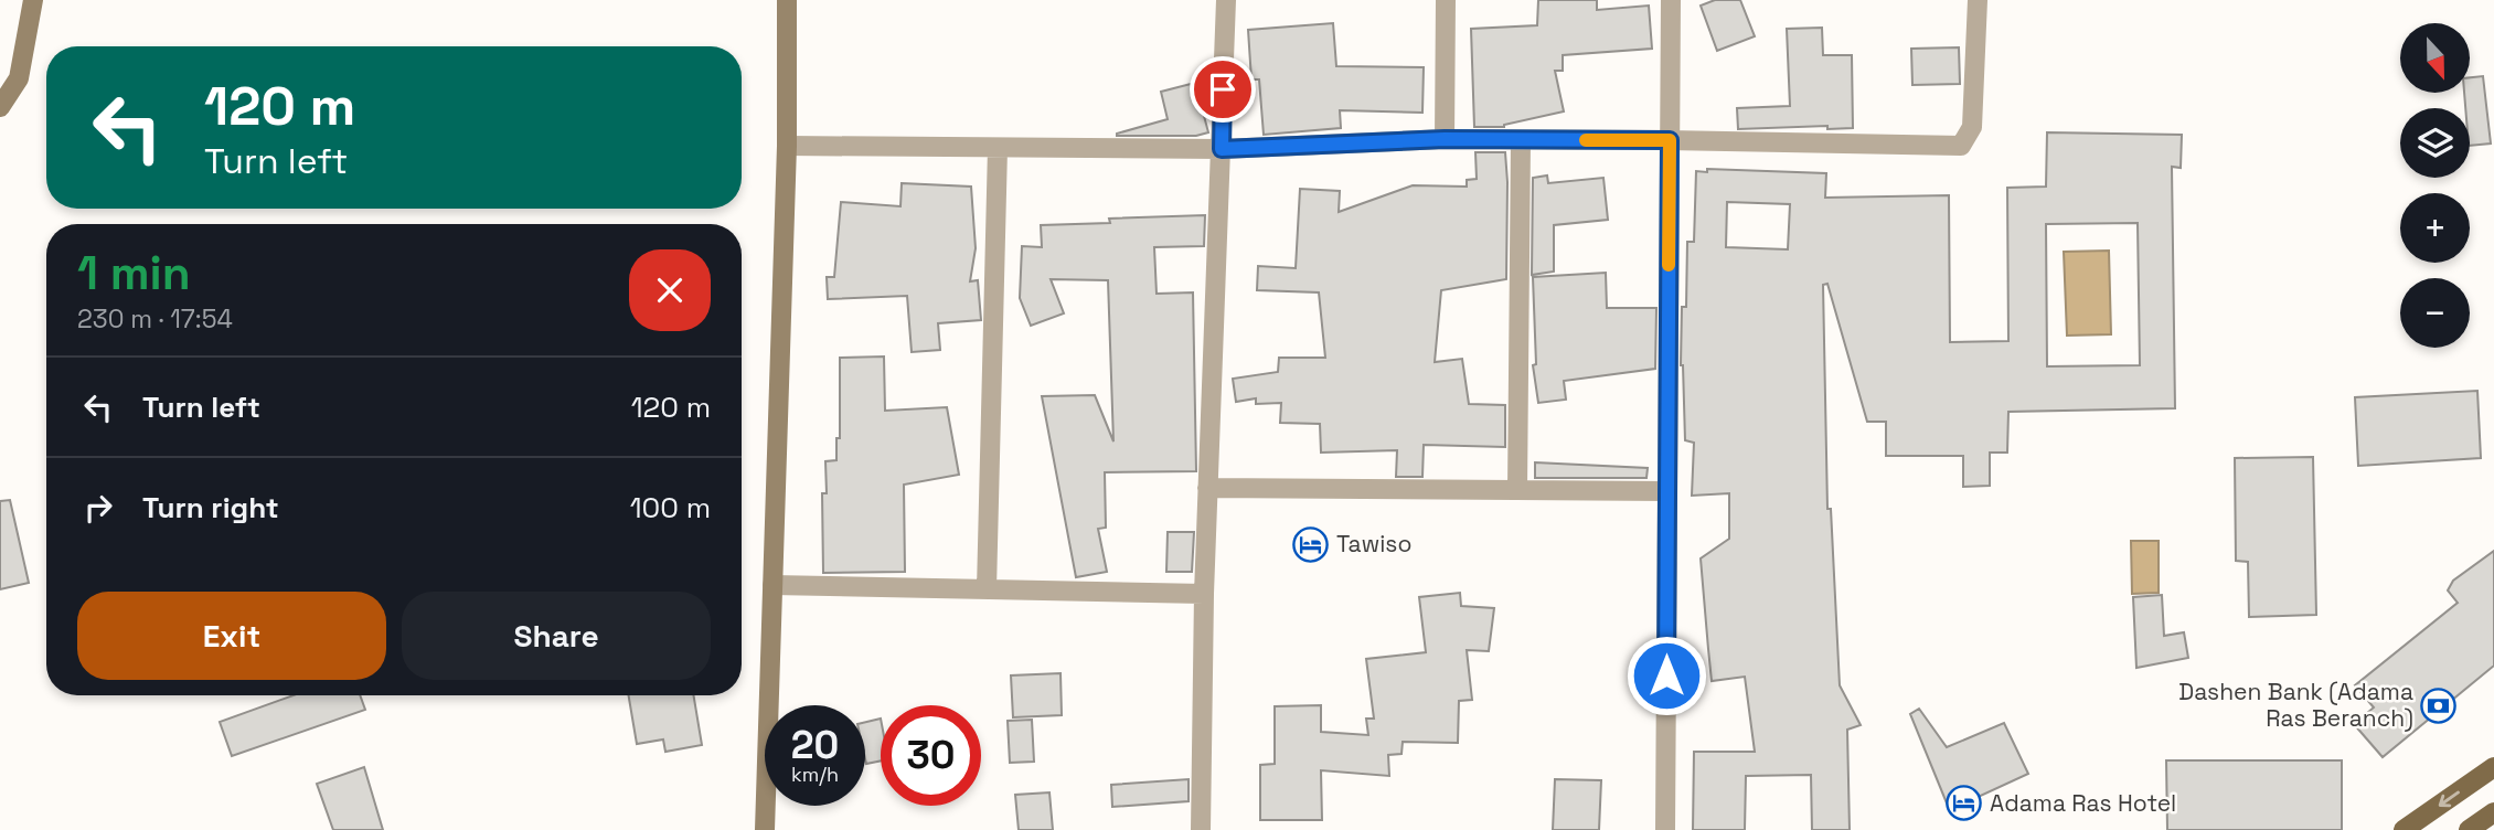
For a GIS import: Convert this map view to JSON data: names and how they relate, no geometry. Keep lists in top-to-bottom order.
{
  "places": {
    "hotel": ["Tawiso", "Adama Ras Hotel"],
    "bank": ["Dashen Bank (Adama Ras Beranch)"]
  },
  "north": "bottom",
  "page": {
    "map_buttons": ["+", "−"],
    "turn": ["120 m", "Turn left"],
    "heading": ["1 min", "230 m · 17:54"],
    "list": [
      {
        "name": "Turn left",
        "value": "120 m"
      },
      {
        "name": "Turn right",
        "value": "100 m"
      }
    ],
    "buttons": ["Exit", "Share"],
    "speed": "20 km/h",
    "limit": "30"
  }
}
